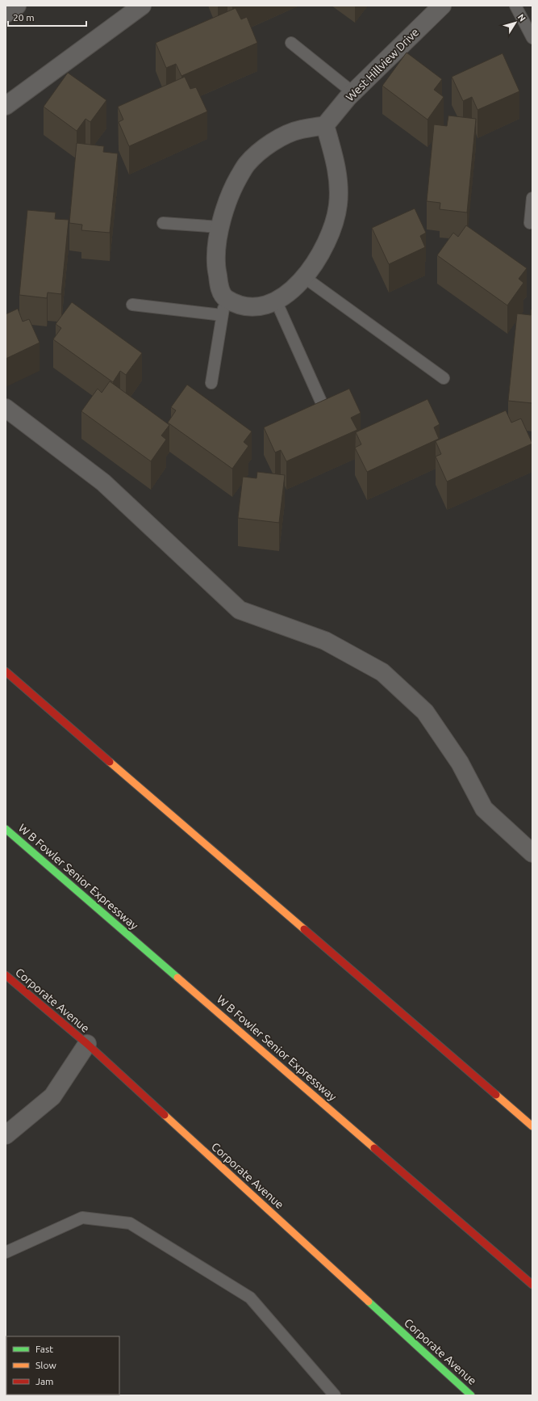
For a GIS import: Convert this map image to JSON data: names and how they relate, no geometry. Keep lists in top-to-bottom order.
{
  "streets": {
    "main road": ["W B Fowler Senior Expressway", "Corporate Avenue"],
    "street": ["West Hillview Drive"]
  },
  "legend": ["Fast", "Slow", "Jam"],
  "scale_bar": "20 m",
  "north": "top right"
}
